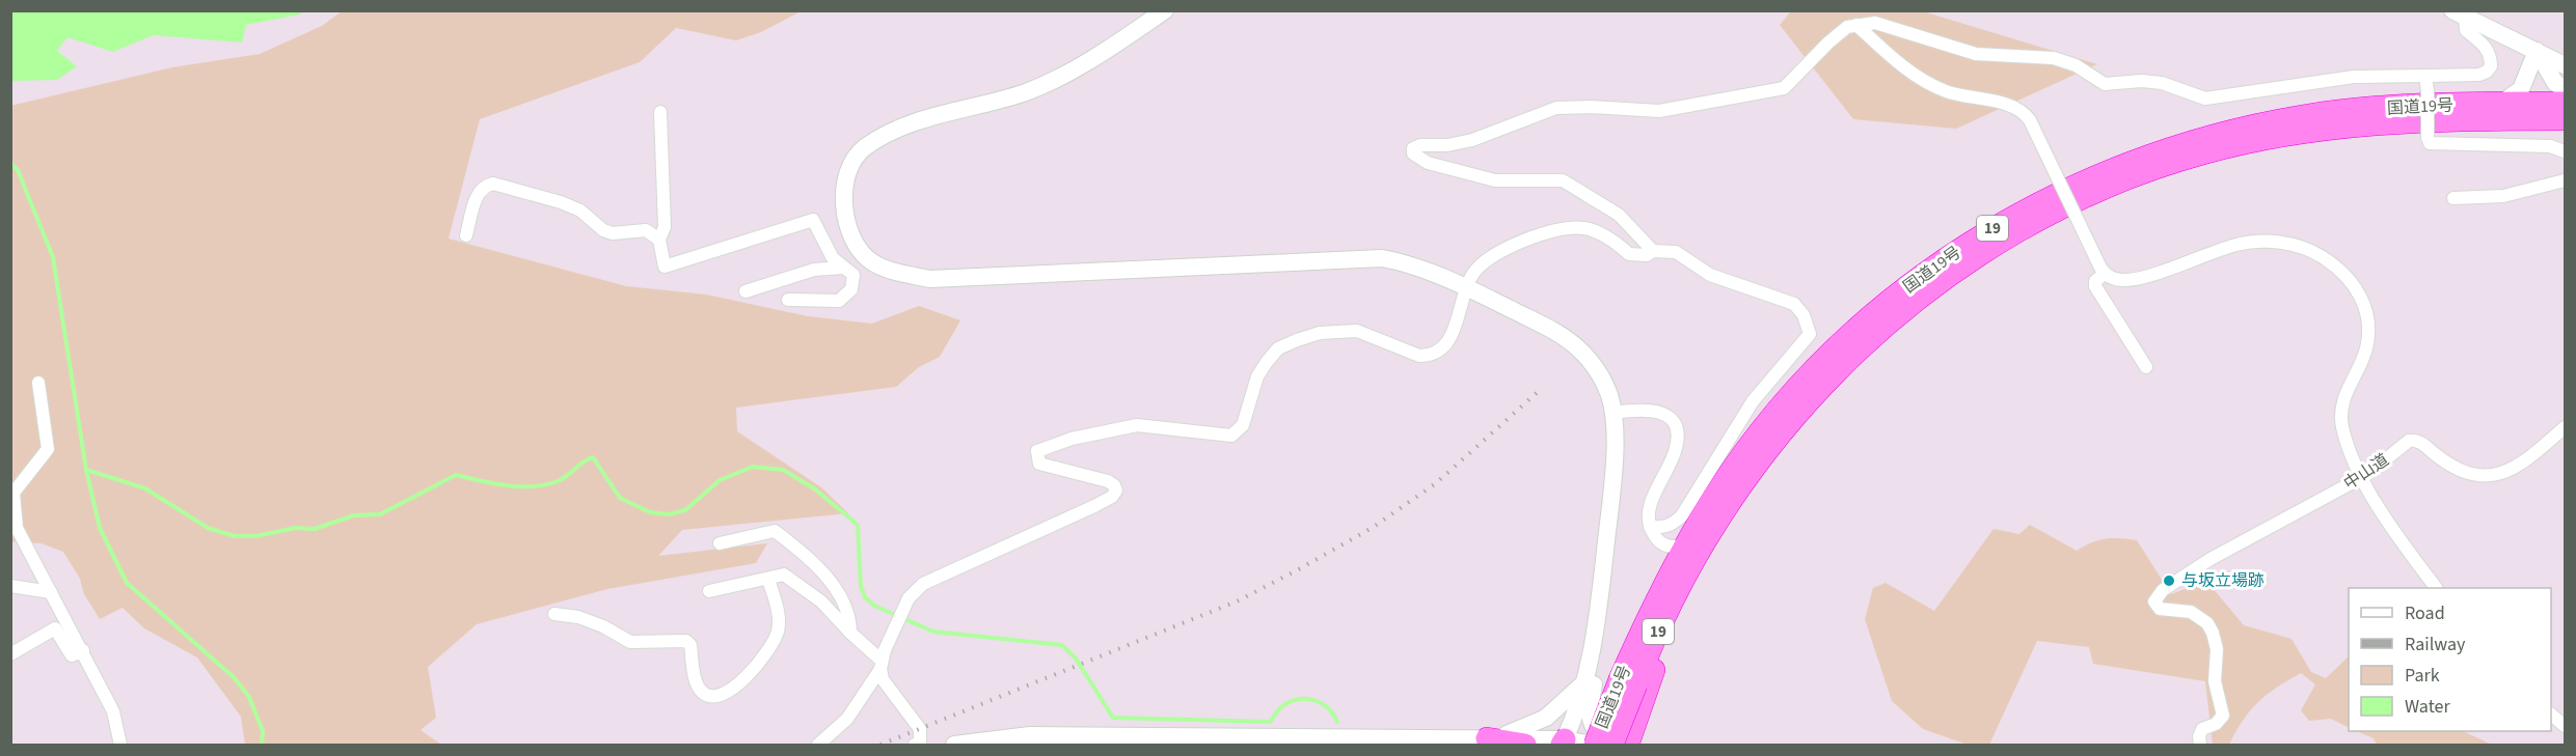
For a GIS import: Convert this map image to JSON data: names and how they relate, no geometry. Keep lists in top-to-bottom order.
{
  "streets": {
    "highway": ["国道19号", "19"],
    "street": ["中山道"]
  },
  "crossings": [
    ["国道19号", "19"]
  ],
  "places": ["与坂立場跡"],
  "legend": [
    "Road",
    "Railway",
    "Park",
    "Water"
  ]
}
